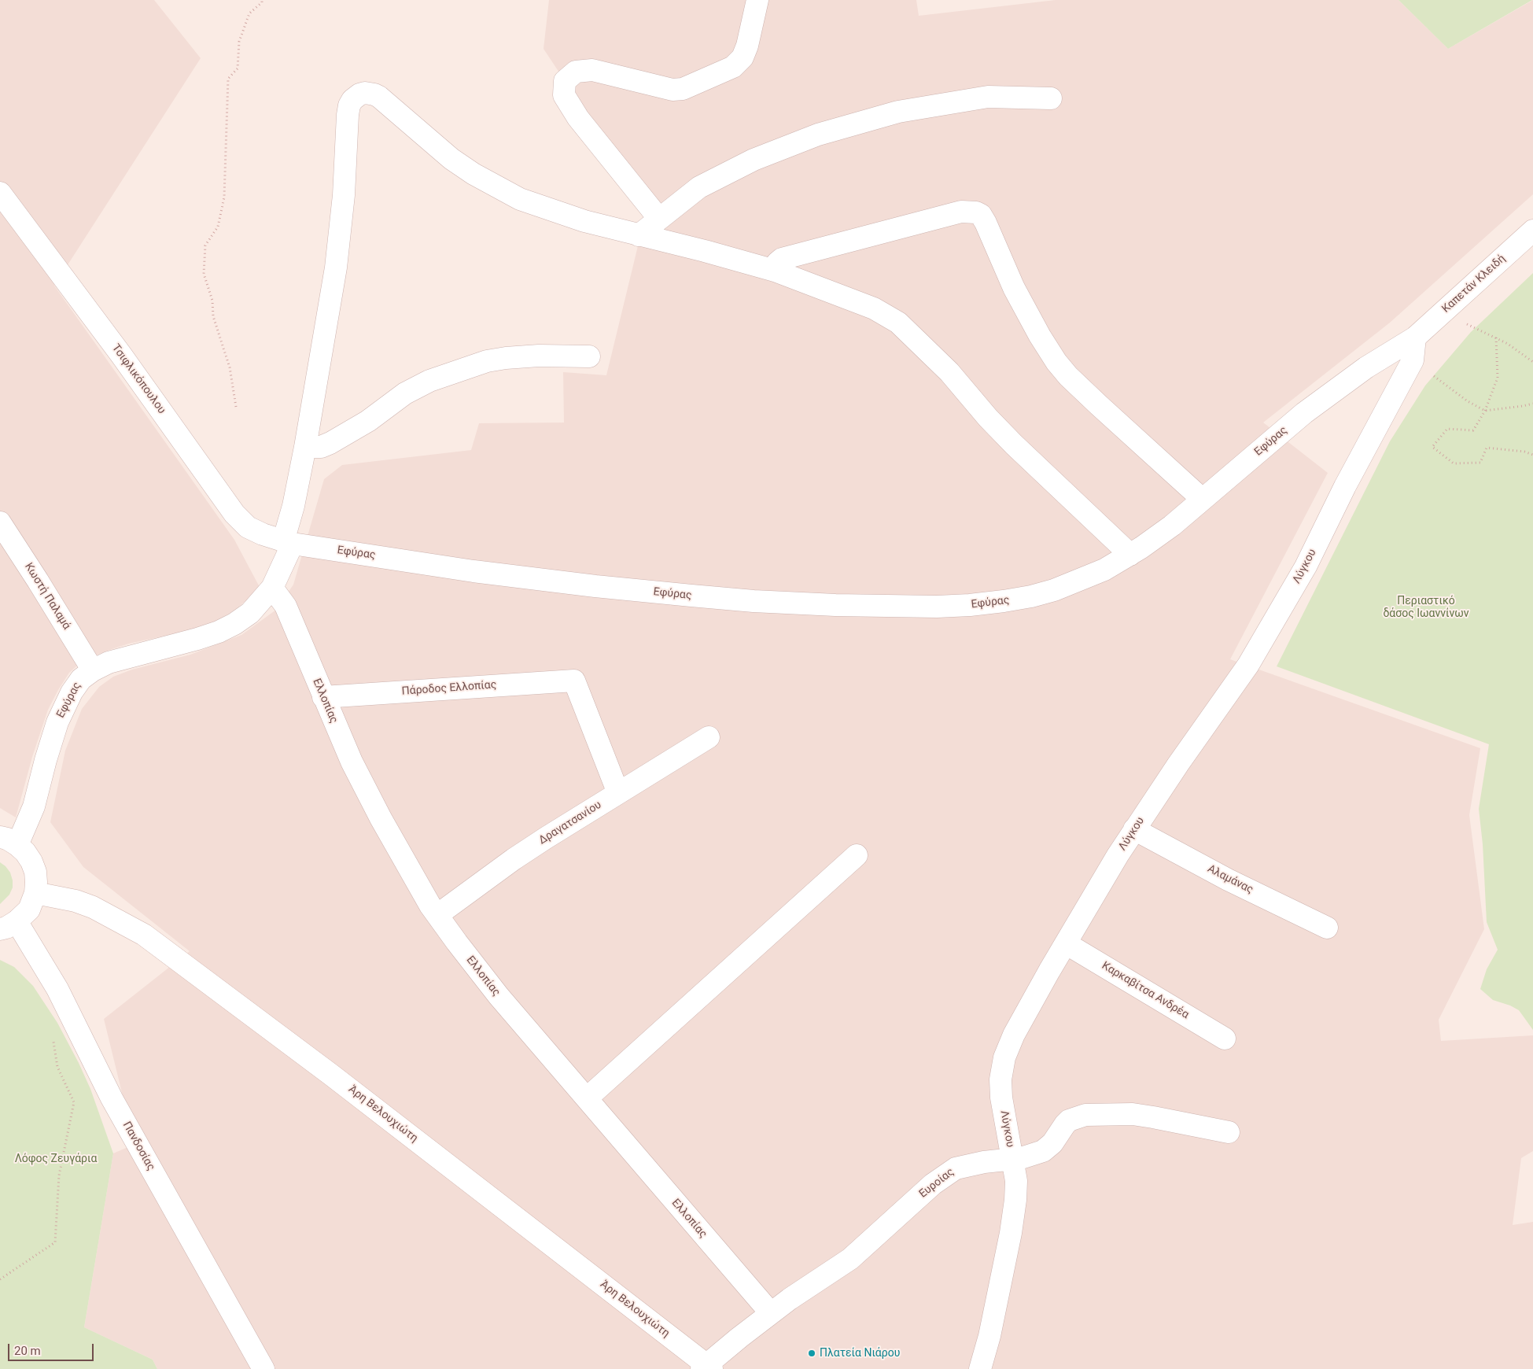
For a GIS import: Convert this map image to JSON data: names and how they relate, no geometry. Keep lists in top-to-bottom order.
{
  "streets": {
    "street": [
      "Καπετάν Κλειδή",
      "Τσιφλικόπουλου",
      "Εφύρας",
      "Λύγκου",
      "Κωστή Παλαμά",
      "Πάροδος Ελλοπίας",
      "Ελλοπίας",
      "Δραγατσανίου",
      "Αλαμάνας",
      "Καρκαβίτσα Ανδρέα",
      "Άρη Βελουχιώτη",
      "Πανδοσίας",
      "Ευροίας"
    ]
  },
  "crossings": [
    ["Καπετάν Κλειδή", "Εφύρας"],
    ["Καπετάν Κλειδή", "Λύγκου"],
    ["Τσιφλικόπουλου", "Εφύρας"],
    ["Εφύρας", "Λύγκου"],
    ["Εφύρας", "Κωστή Παλαμά"],
    ["Εφύρας", "Ελλοπίας"],
    ["Λύγκου", "Αλαμάνας"],
    ["Λύγκου", "Καρκαβίτσα Ανδρέα"],
    ["Λύγκου", "Ευροίας"],
    ["Πάροδος Ελλοπίας", "Ελλοπίας"],
    ["Πάροδος Ελλοπίας", "Δραγατσανίου"],
    ["Ελλοπίας", "Δραγατσανίου"],
    ["Ελλοπίας", "Ευροίας"],
    ["Άρη Βελουχιώτη", "Ευροίας"]
  ],
  "parks": ["Περιαστικό δάσος Ιωαννίνων", "Λόφος Ζευγάρια"],
  "places": ["Πλατεία Νιάρου"],
  "scale_bar": "20 m"
}
